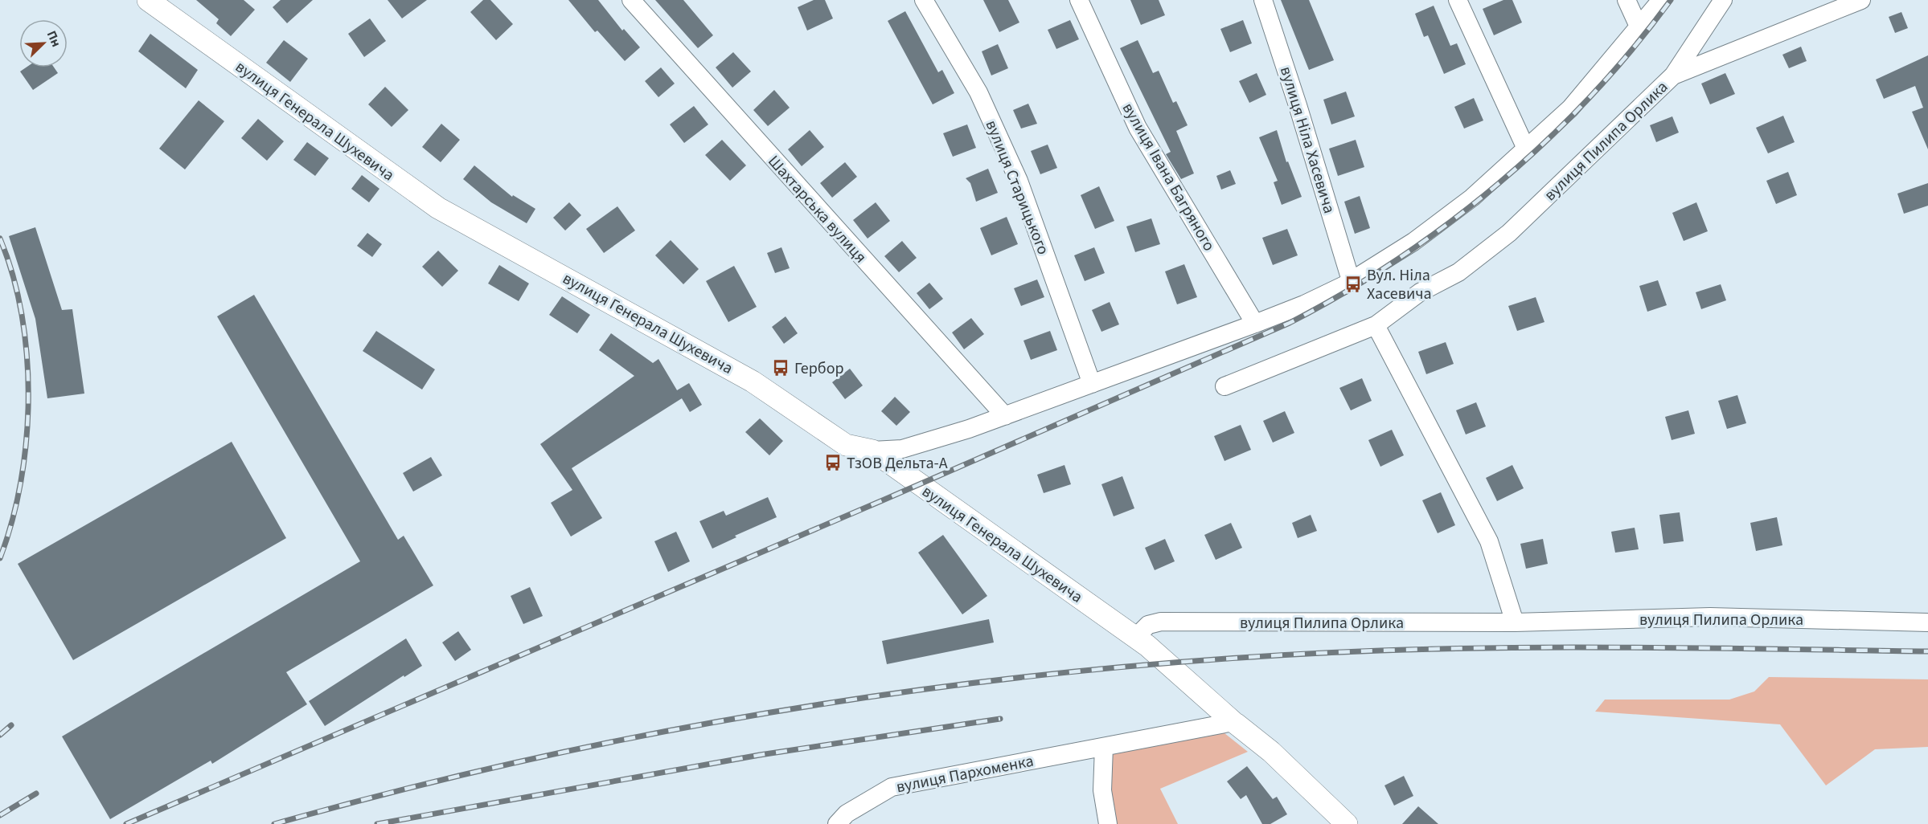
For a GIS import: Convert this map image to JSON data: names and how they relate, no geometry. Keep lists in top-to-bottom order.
{
  "streets": {
    "street": [
      "вулиця Генерала Шухевича",
      "вулиця Ніла Хасевича",
      "вулиця Пилипа Орлика",
      "вулиця Івана Багряного",
      "вулиця Старицького",
      "Шахтарська вулиця",
      "вулиця Пархоменка"
    ]
  },
  "crossings": [
    ["вулиця Генерала Шухевича", "вулиця Пилипа Орлика"],
    ["вулиця Генерала Шухевича", "вулиця Пархоменка"]
  ],
  "places": {
    "bus stop": ["Вул. Ніла Хасевича", "Гербор", "ТзОВ Дельта-А"]
  },
  "north": "top right"
}
